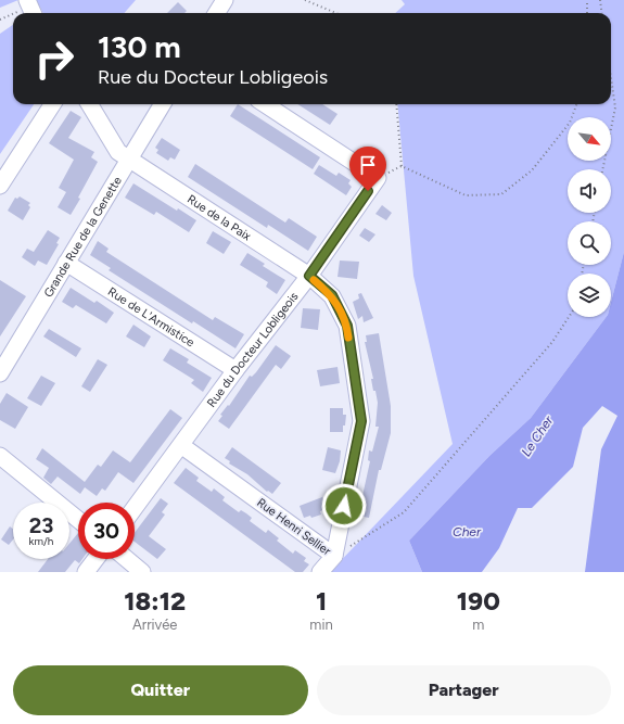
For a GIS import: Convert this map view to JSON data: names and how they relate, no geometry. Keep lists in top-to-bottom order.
{
  "streets": {
    "street": [
      "Rue de la Paix",
      "Grande Rue de la Genette",
      "Rue de L'Armistice",
      "Rue du Docteur Lobligeois",
      "Rue Henri Sellier"
    ]
  },
  "crossings": [
    ["Rue de la Paix", "Grande Rue de la Genette"],
    ["Rue de la Paix", "Rue du Docteur Lobligeois"],
    ["Rue de la Paix", "Rue Henri Sellier"],
    ["Grande Rue de la Genette", "Rue de L'Armistice"],
    ["Rue de L'Armistice", "Rue du Docteur Lobligeois"],
    ["Rue du Docteur Lobligeois", "Rue Henri Sellier"]
  ],
  "water": ["Le Cher", "Cher"],
  "north": "bottom right",
  "page": {
    "turn": ["130 m", "Rue du Docteur Lobligeois"],
    "speed": "23 km/h",
    "limit": "30",
    "eta": [
      "18:12",
      "Arrivée",
      "1",
      "min",
      "190",
      "m"
    ],
    "buttons": ["Quitter", "Partager"]
  }
}
